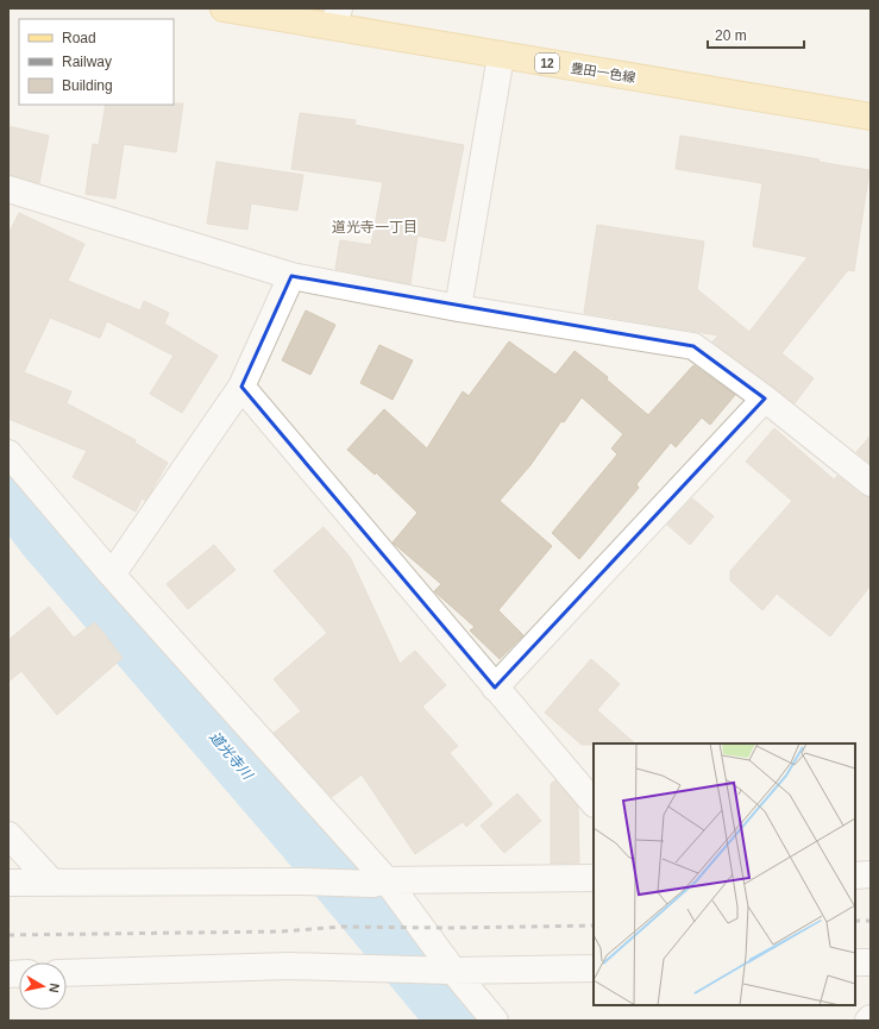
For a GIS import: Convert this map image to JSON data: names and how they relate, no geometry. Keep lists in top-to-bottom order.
{
  "streets": {
    "main road": ["12", "豊田一色線"]
  },
  "districts": ["道光寺一丁目"],
  "water": ["道光寺川"],
  "legend": ["Road", "Railway", "Building"],
  "scale_bar": "20 m",
  "north": "right"
}
